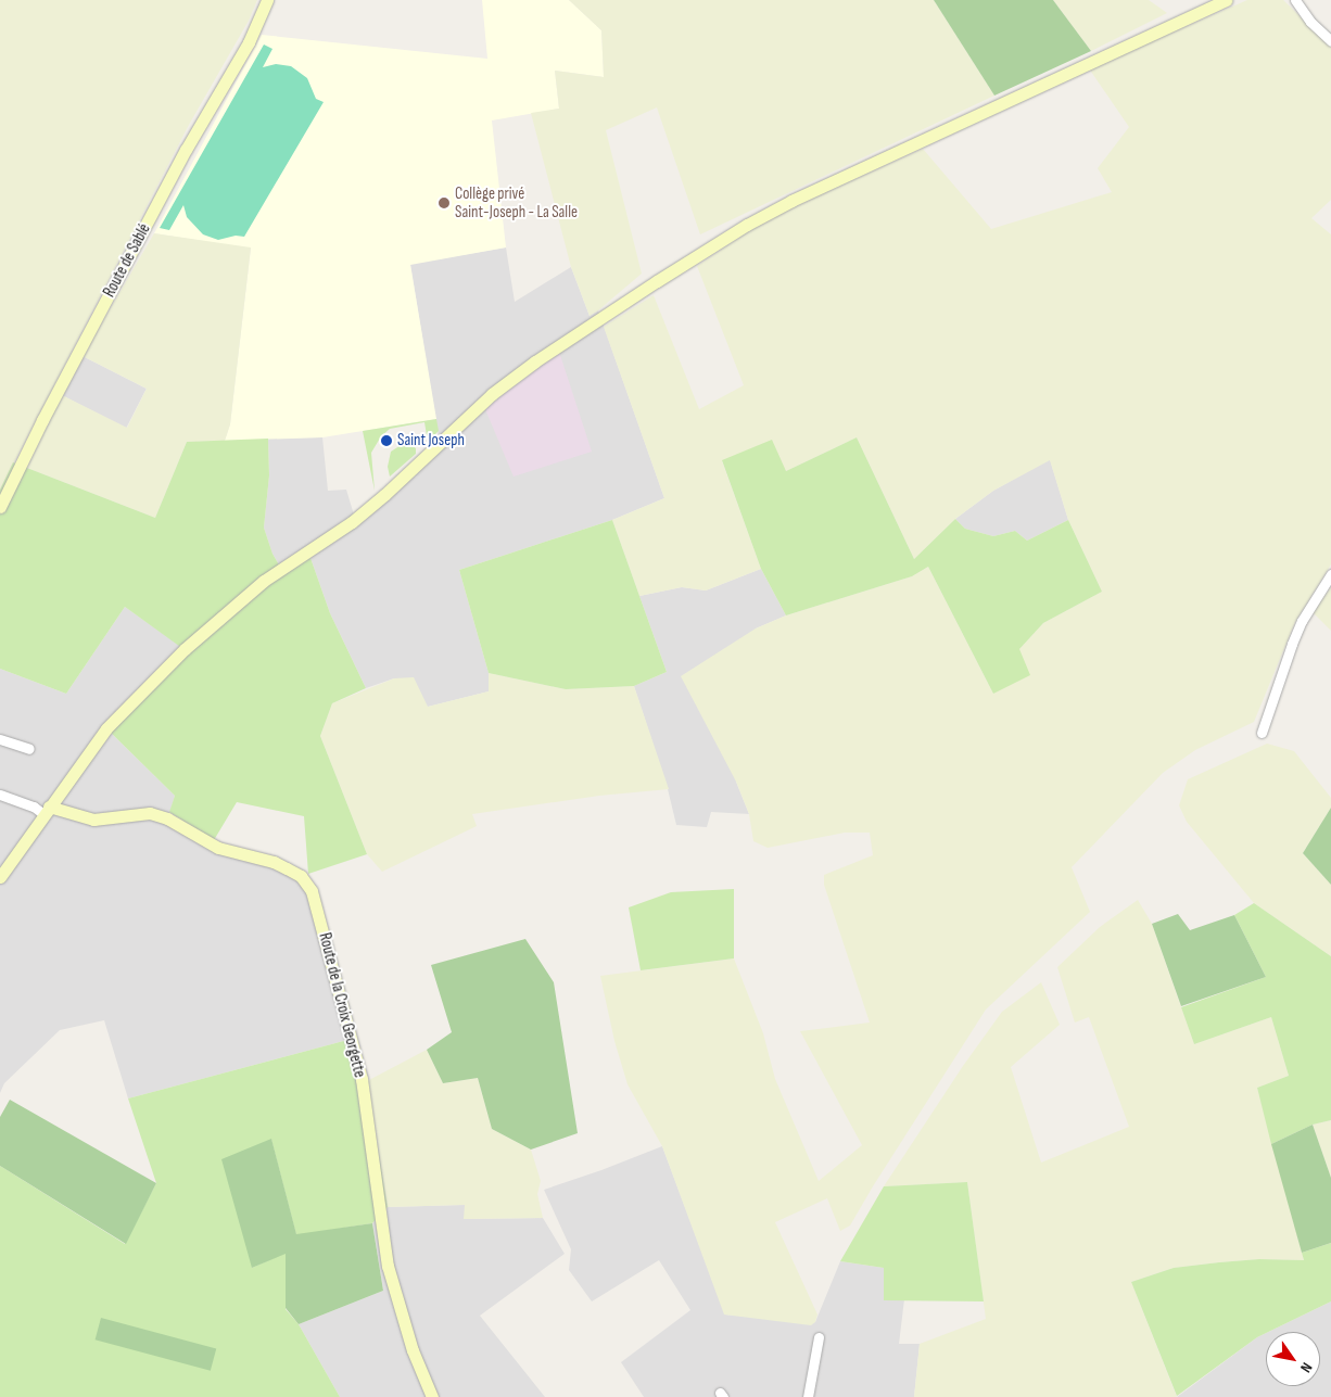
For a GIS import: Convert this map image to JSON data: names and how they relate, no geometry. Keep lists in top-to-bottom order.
{
  "streets": {
    "street": ["Route de Sablé", "Route de la Croix Georgette"]
  },
  "places": ["Collège privé Saint-Joseph - La Salle", "Saint Joseph"],
  "north": "bottom right"
}
